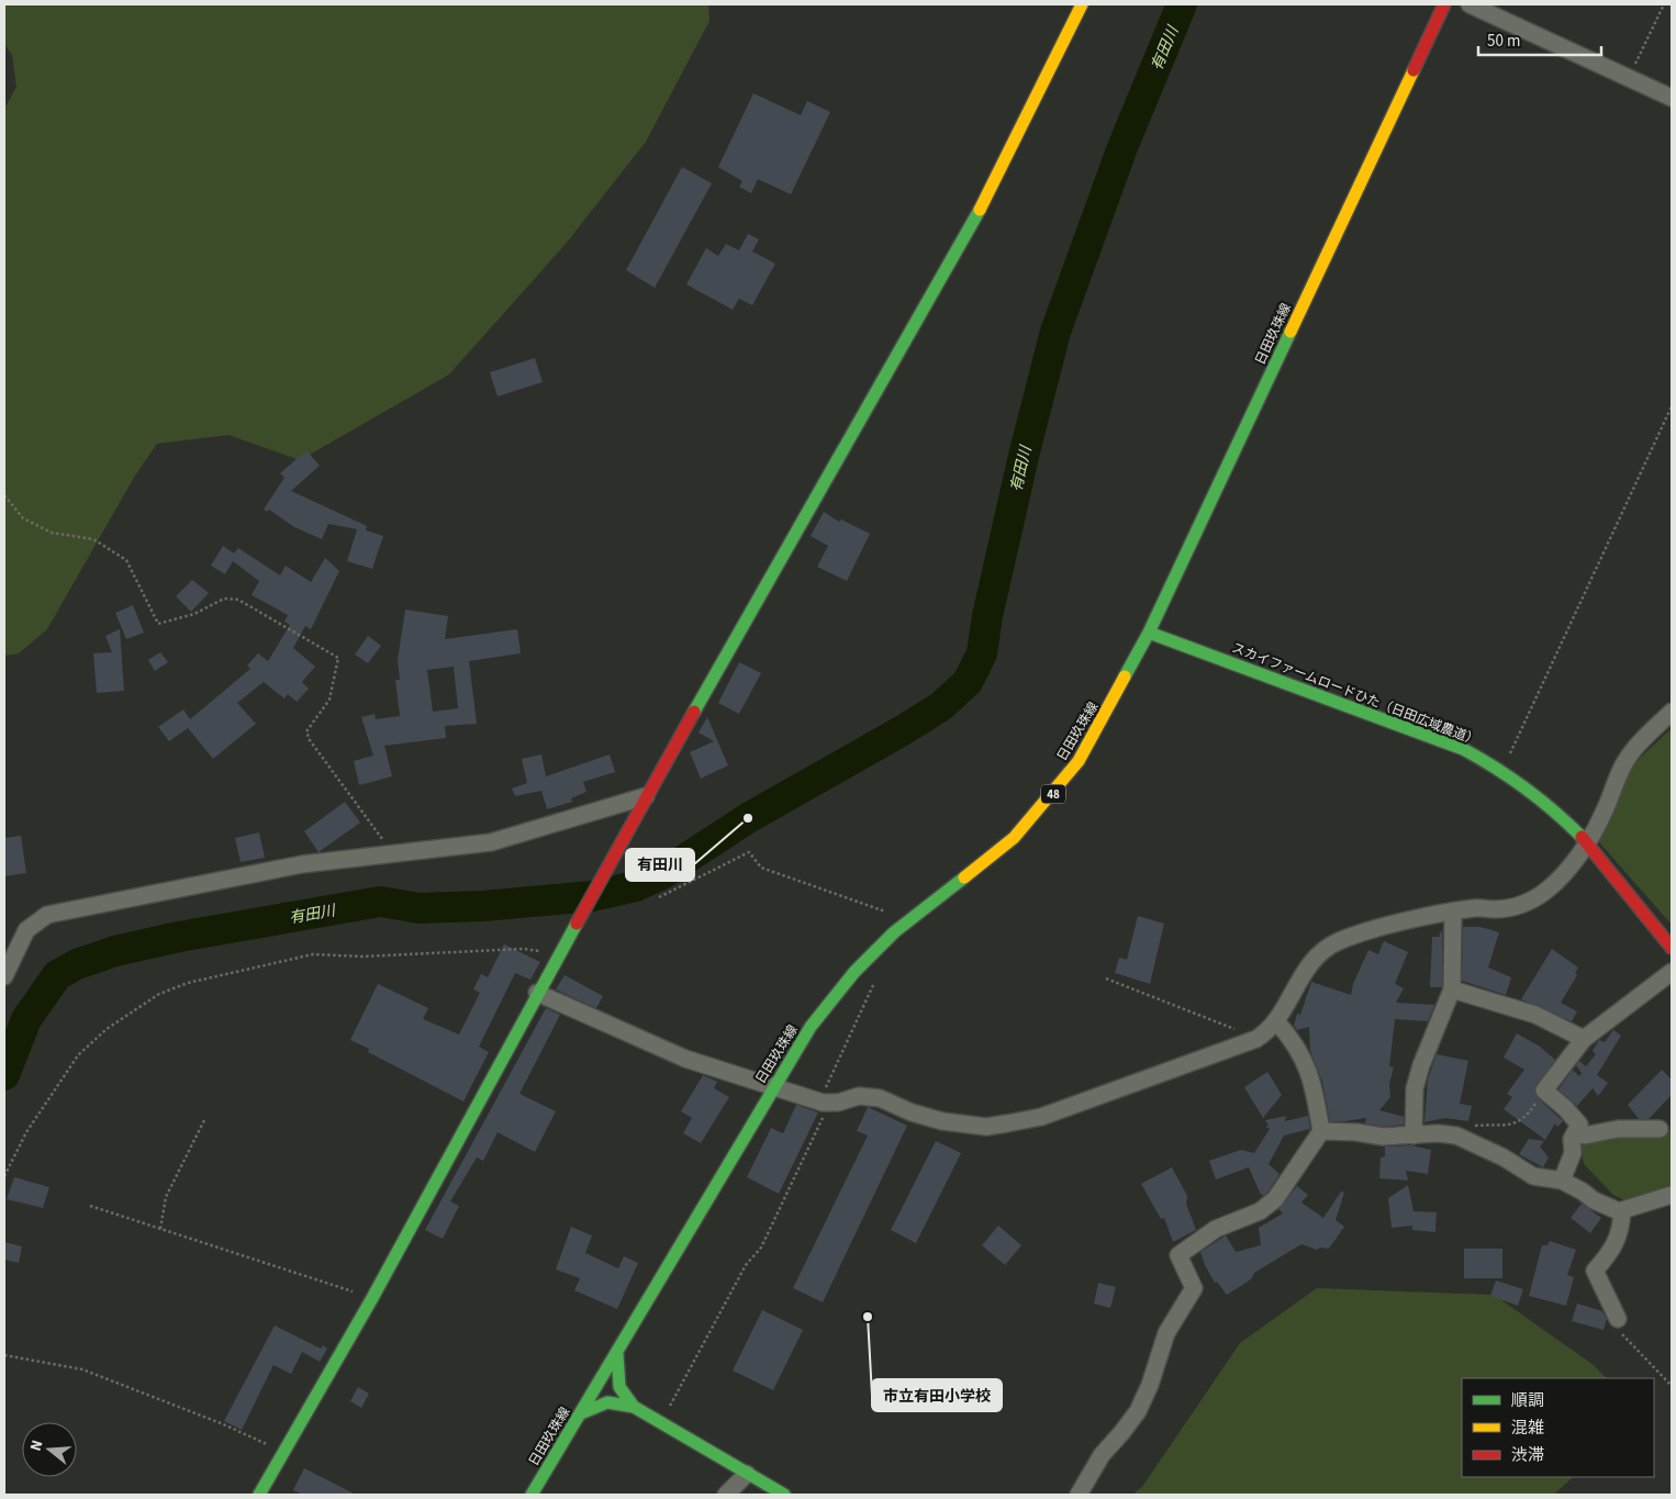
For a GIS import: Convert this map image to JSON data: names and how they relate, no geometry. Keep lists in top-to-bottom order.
{
  "streets": {
    "street": ["日田玖珠線", "スカイファームロードひた（日田広域農道）", "48"]
  },
  "crossings": [
    ["日田玖珠線", "スカイファームロードひた（日田広域農道）"]
  ],
  "water": ["有田川"],
  "places": ["有田川", "市立有田小学校"],
  "legend": ["順調", "混雑", "渋滞"],
  "scale_bar": "50 m",
  "north": "left"
}
